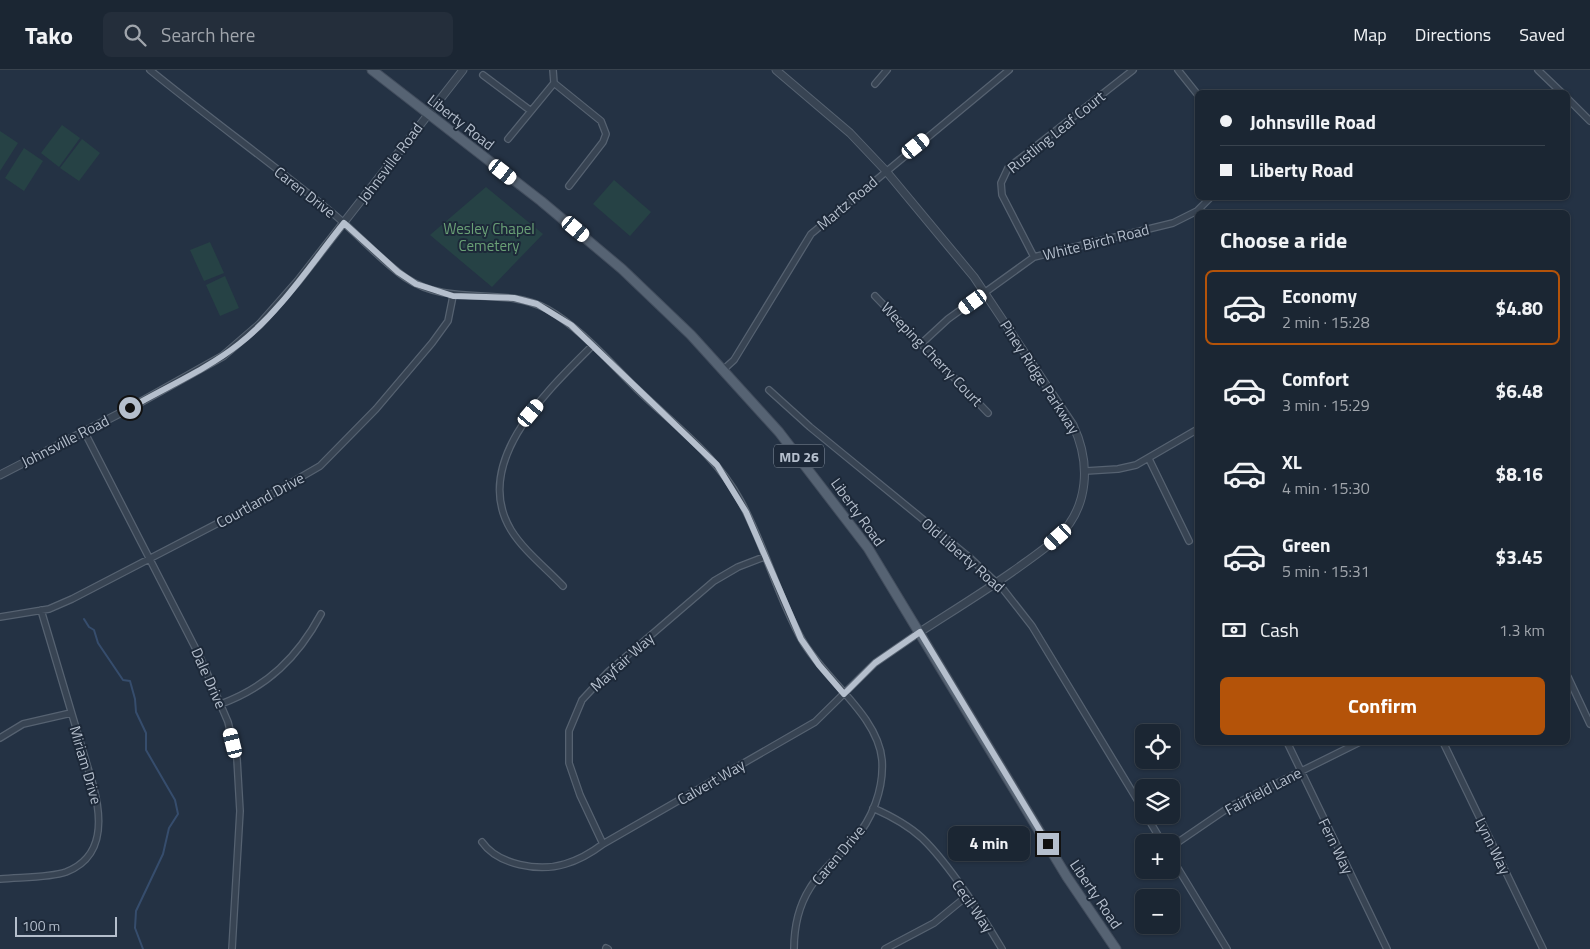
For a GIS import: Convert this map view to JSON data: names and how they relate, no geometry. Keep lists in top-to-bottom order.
{
  "streets": {
    "main road": ["Liberty Road", "MD 26"],
    "street": [
      "Rustling Leaf Court",
      "Johnsville Road",
      "Caren Drive",
      "Martz Road",
      "White Birch Road",
      "Weeping Cherry Court",
      "Piney Ridge Parkway",
      "Courtland Drive",
      "Old Liberty Road",
      "Mayfair Way",
      "Dale Drive",
      "Miriam Drive",
      "Calvert Way",
      "Fairfield Lane",
      "Fern Way",
      "Lynn Way",
      "Cecil Way"
    ]
  },
  "crossings": [
    ["Liberty Road", "Johnsville Road"],
    ["Liberty Road", "Martz Road"],
    ["Liberty Road", "Piney Ridge Parkway"],
    ["Liberty Road", "Calvert Way"],
    ["Rustling Leaf Court", "White Birch Road"],
    ["Johnsville Road", "Caren Drive"],
    ["Johnsville Road", "Dale Drive"],
    ["Caren Drive", "Courtland Drive"],
    ["Caren Drive", "Mayfair Way"],
    ["Caren Drive", "Calvert Way"],
    ["Caren Drive", "Cecil Way"],
    ["Martz Road", "Piney Ridge Parkway"],
    ["White Birch Road", "Weeping Cherry Court"],
    ["White Birch Road", "Piney Ridge Parkway"],
    ["Piney Ridge Parkway", "Old Liberty Road"],
    ["Piney Ridge Parkway", "Calvert Way"],
    ["Courtland Drive", "Dale Drive"],
    ["Courtland Drive", "Miriam Drive"],
    ["Mayfair Way", "Calvert Way"],
    ["Fairfield Lane", "Fern Way"]
  ],
  "parks": ["Wesley Chapel Cemetery"],
  "scale_bar": "100 m",
  "page": {
    "header": "Tako",
    "search": "Search here",
    "nav": ["Map", "Directions", "Saved"],
    "banner": ["Johnsville Road", "Liberty Road"],
    "heading": "Choose a ride",
    "list": [
      {
        "name": "Economy",
        "note": "2 min · 15:28",
        "value": "$4.80"
      },
      {
        "name": "Comfort",
        "note": "3 min · 15:29",
        "value": "$6.48"
      },
      {
        "name": "XL",
        "note": "4 min · 15:30",
        "value": "$8.16"
      },
      {
        "name": "Green",
        "note": "5 min · 15:31",
        "value": "$3.45"
      }
    ],
    "pay": ["Cash", "1.3 km"],
    "buttons": "Confirm",
    "map_buttons": ["+", "−"],
    "bubble": "4 min",
    "scale": "100 m"
  }
}
